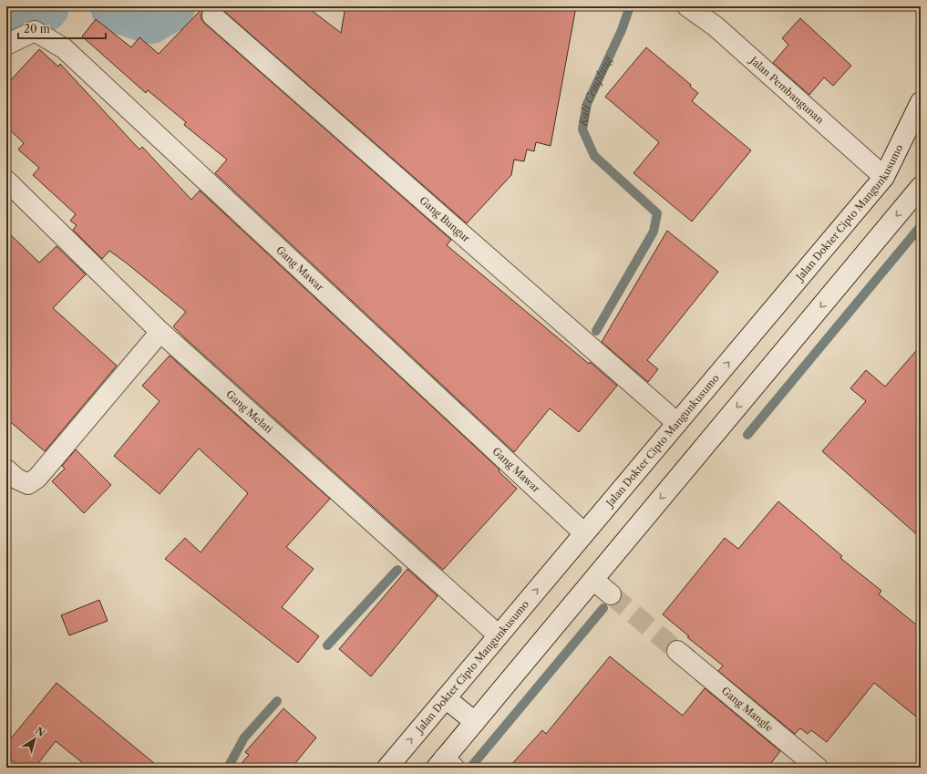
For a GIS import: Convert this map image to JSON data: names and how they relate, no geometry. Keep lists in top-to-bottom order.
{
  "streets": {
    "street": [
      "Jalan Pembangunan",
      "Jalan Dokter Cipto Mangunkusumo",
      "Gang Bungur",
      "Gang Mawar",
      "Gang Melati",
      "Gang Mangle"
    ]
  },
  "crossings": [
    ["Jalan Pembangunan", "Jalan Dokter Cipto Mangunkusumo"],
    ["Jalan Dokter Cipto Mangunkusumo", "Gang Bungur"],
    ["Jalan Dokter Cipto Mangunkusumo", "Gang Mawar"],
    ["Jalan Dokter Cipto Mangunkusumo", "Gang Melati"]
  ],
  "water": ["Kali Cemplung"],
  "scale_bar": "20 m",
  "north": "top right"
}
